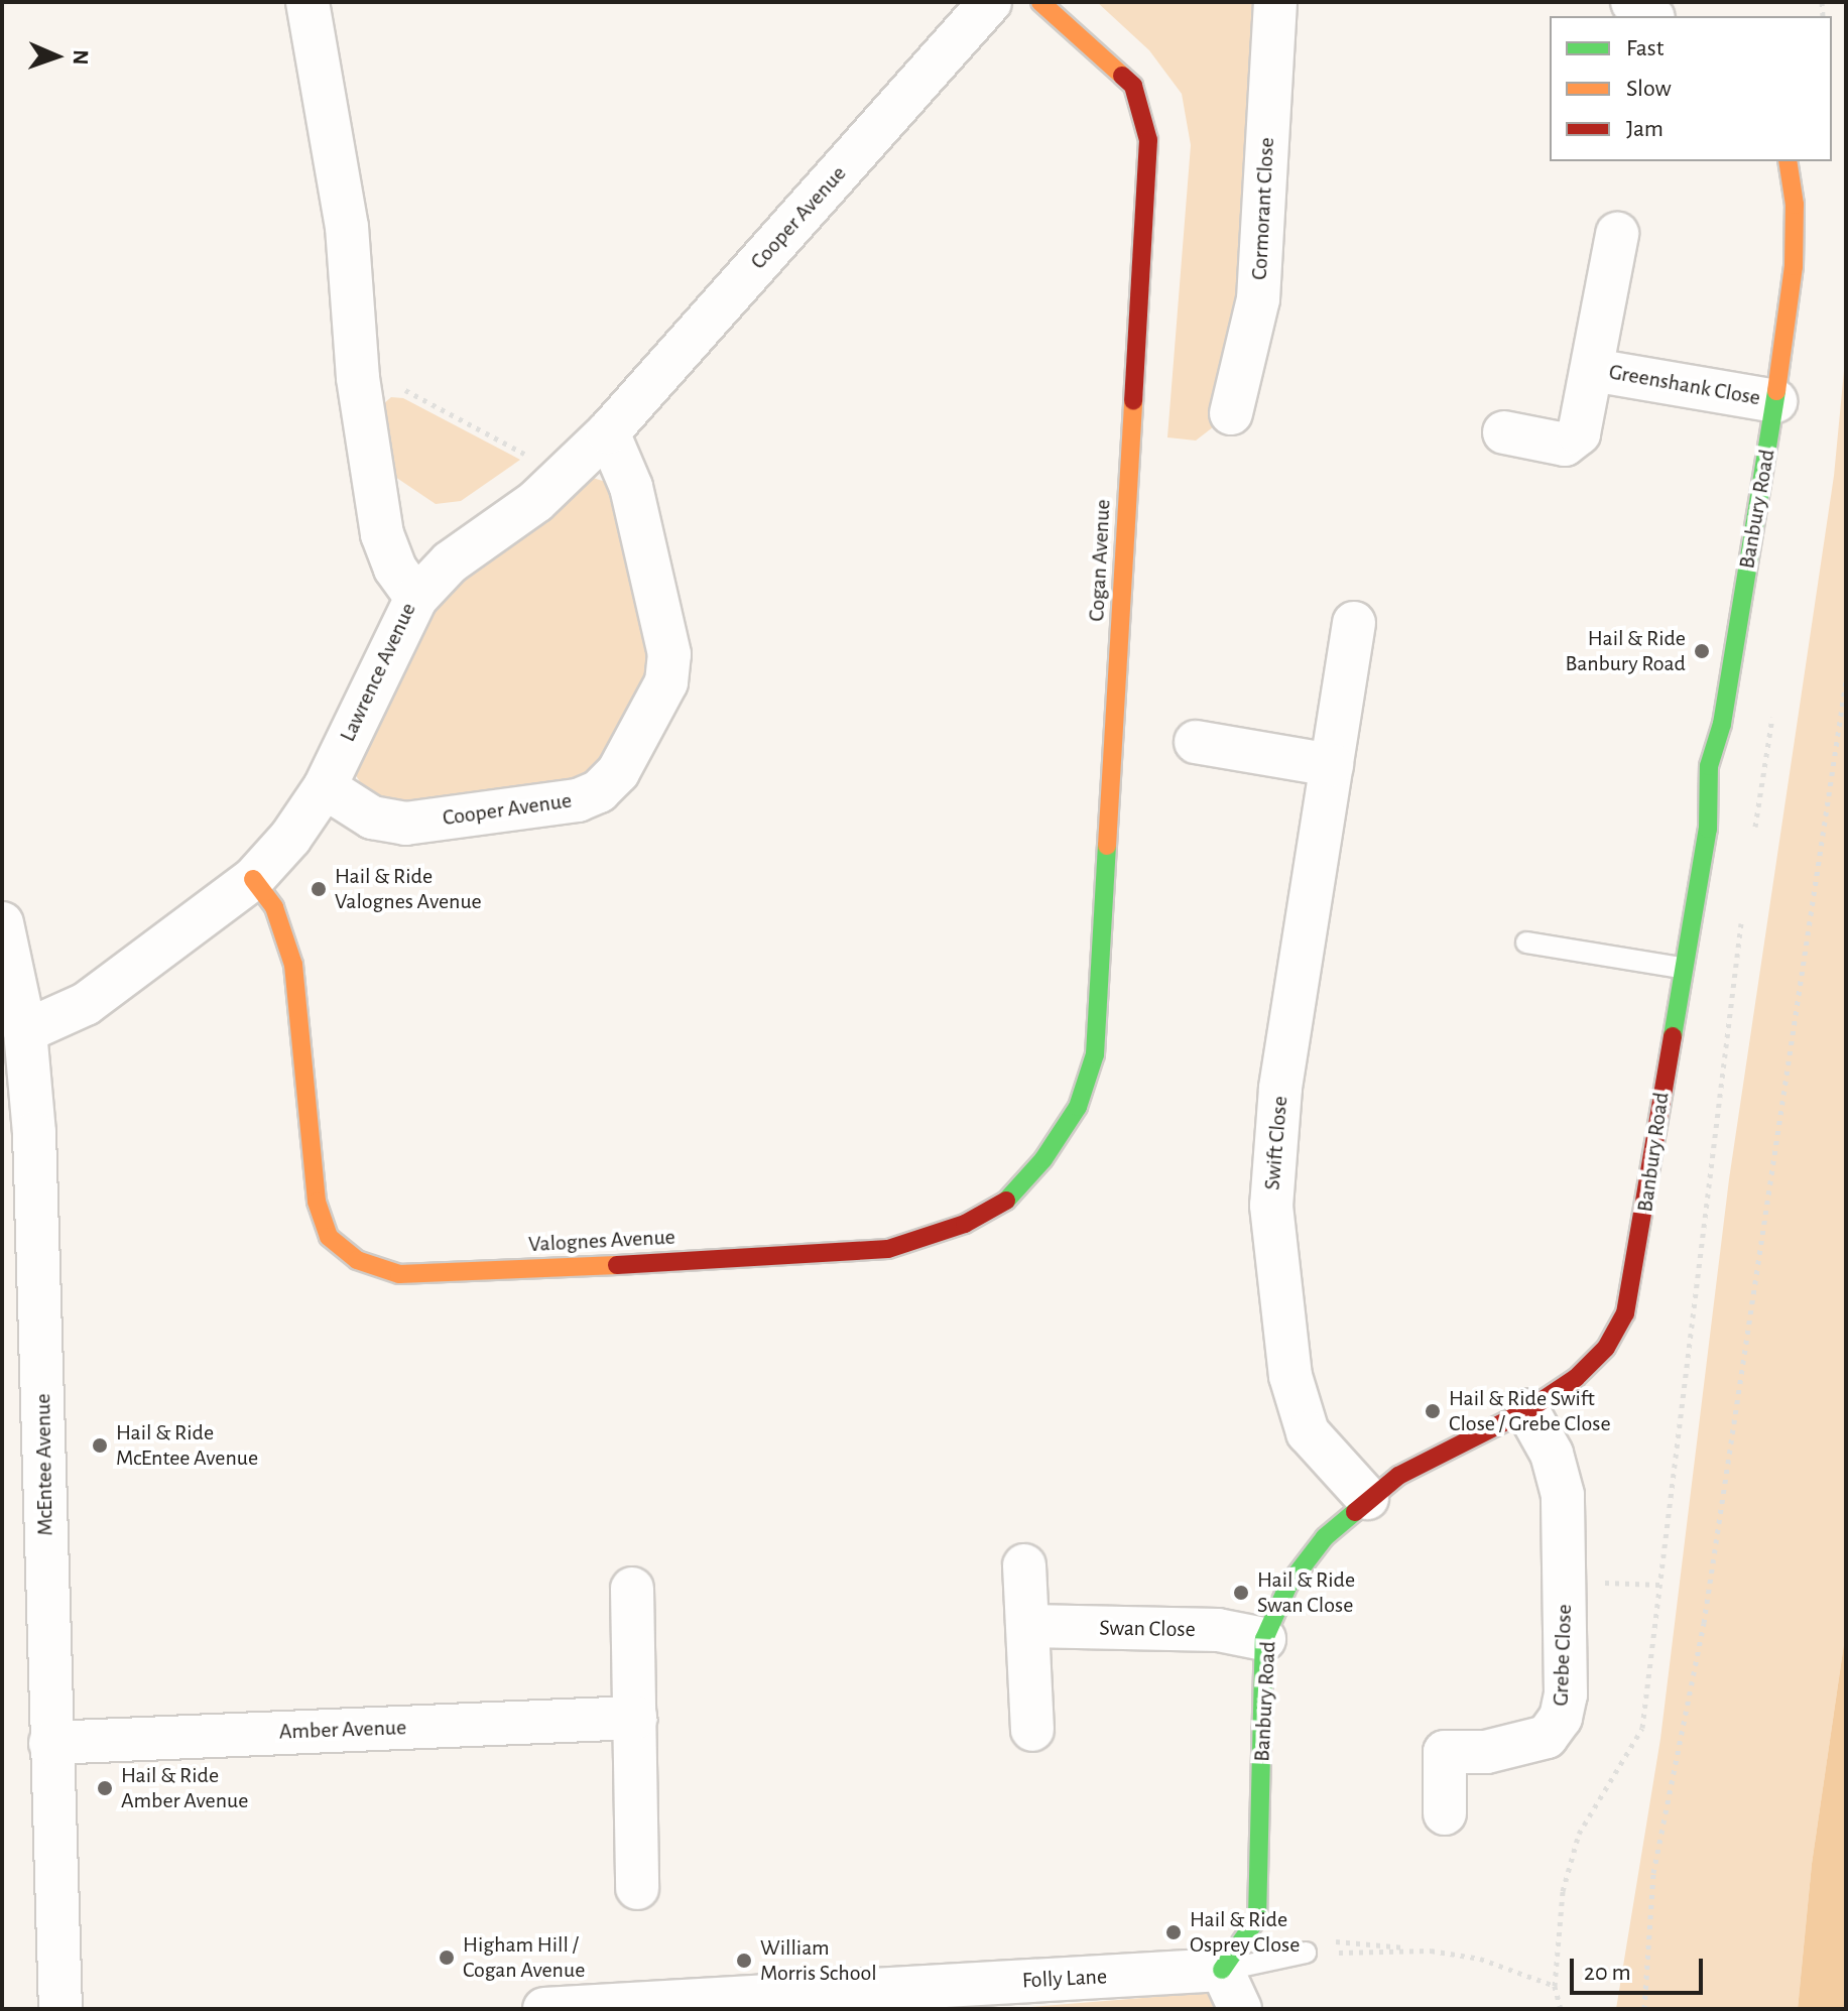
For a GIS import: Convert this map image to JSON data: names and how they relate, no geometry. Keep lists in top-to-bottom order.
{
  "streets": {
    "street": [
      "Cormorant Close",
      "Cooper Avenue",
      "Greenshank Close",
      "Banbury Road",
      "Cogan Avenue",
      "Lawrence Avenue",
      "Swift Close",
      "Valognes Avenue",
      "McEntee Avenue",
      "Swan Close",
      "Grebe Close",
      "Amber Avenue",
      "Folly Lane"
    ]
  },
  "crossings": [
    ["Cooper Avenue", "Lawrence Avenue"],
    ["Greenshank Close", "Banbury Road"],
    ["Banbury Road", "Swift Close"],
    ["Banbury Road", "Swan Close"],
    ["Banbury Road", "Grebe Close"],
    ["Banbury Road", "Folly Lane"],
    ["Cogan Avenue", "Valognes Avenue"],
    ["Lawrence Avenue", "Valognes Avenue"],
    ["Lawrence Avenue", "McEntee Avenue"],
    ["McEntee Avenue", "Amber Avenue"]
  ],
  "places": [
    "Hail & Ride Banbury Road",
    "Hail & Ride Valognes Avenue",
    "Hail & Ride Swift Close / Grebe Close",
    "Hail & Ride McEntee Avenue",
    "Hail & Ride Swan Close",
    "Hail & Ride Amber Avenue",
    "Hail & Ride Osprey Close",
    "Higham Hill / Cogan Avenue",
    "William Morris School"
  ],
  "legend": ["Fast", "Slow", "Jam"],
  "scale_bar": "20 m",
  "north": "right"
}
